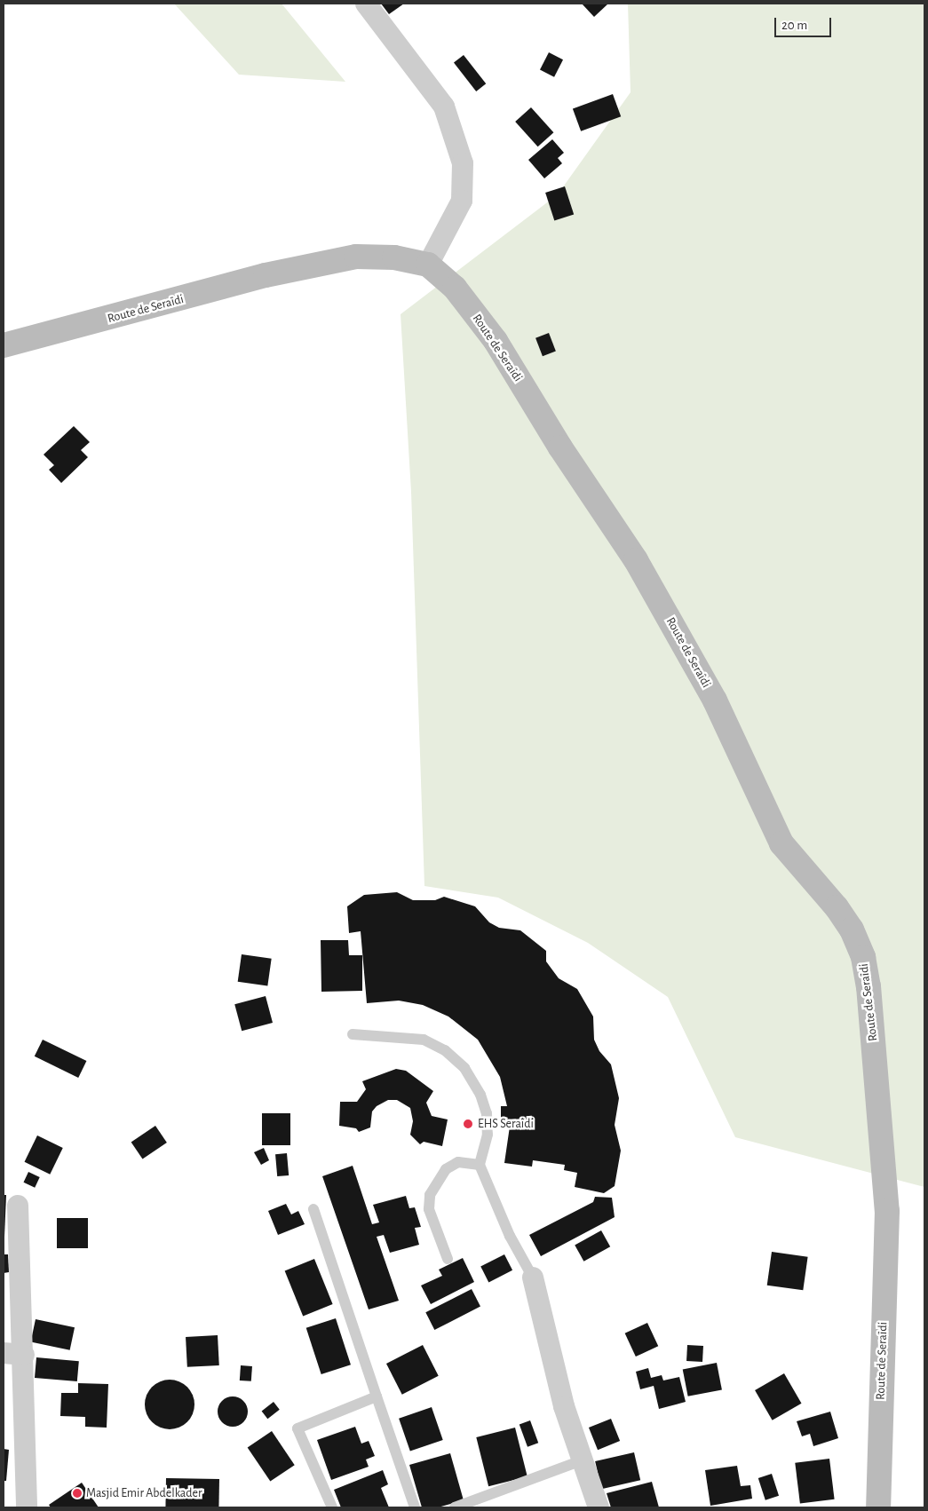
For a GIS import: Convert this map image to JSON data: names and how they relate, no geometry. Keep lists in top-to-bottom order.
{
  "streets": {
    "main road": ["Route de Seraïdi"]
  },
  "places": ["EHS Seraïdi", "Masjid Emir Abdelkader"],
  "scale_bar": "20 m"
}
